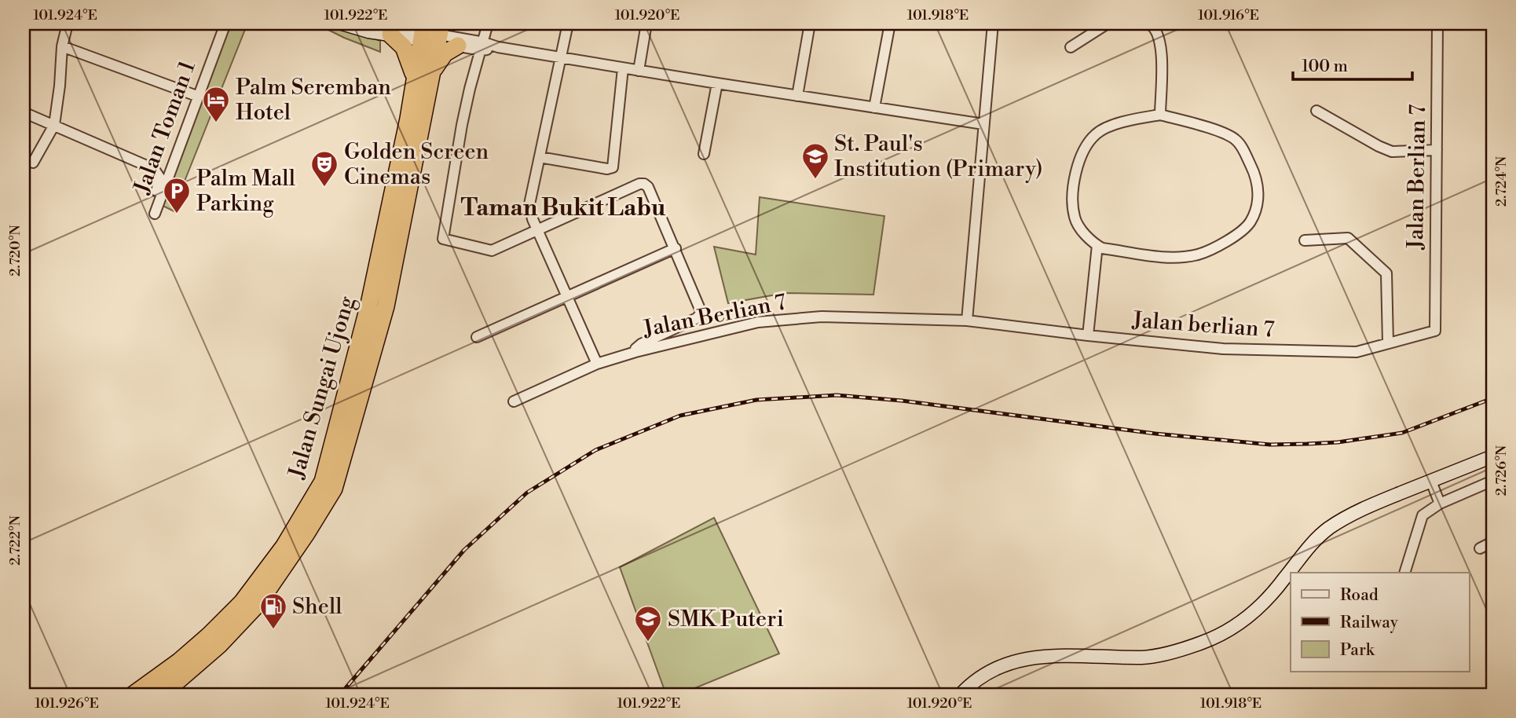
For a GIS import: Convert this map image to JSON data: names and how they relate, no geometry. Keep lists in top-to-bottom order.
{
  "streets": {
    "highway": ["Jalan Sungai Ujong"],
    "street": ["Jalan Toman 1", "Jalan Berlian 7", "Jalan berlian 7"]
  },
  "crossings": [
    ["Jalan Berlian 7", "Jalan berlian 7"]
  ],
  "districts": ["Taman Bukit Labu"],
  "places": {
    "hotel": ["Palm Seremban Hotel"],
    "school or university": ["St. Paul's Institution (Primary)", "SMK Puteri"],
    "theatre": ["Golden Screen Cinemas"],
    "parking": ["Palm Mall Parking"],
    "fuel station": ["Shell"]
  },
  "legend": ["Road", "Railway", "Park"],
  "scale_bar": "100 m",
  "coordinates": [
    "101.924°E",
    "101.922°E",
    "101.920°E",
    "101.918°E",
    "101.916°E",
    "2.724°N",
    "2.720°N",
    "2.726°N",
    "2.722°N",
    "101.926°E"
  ]
}
